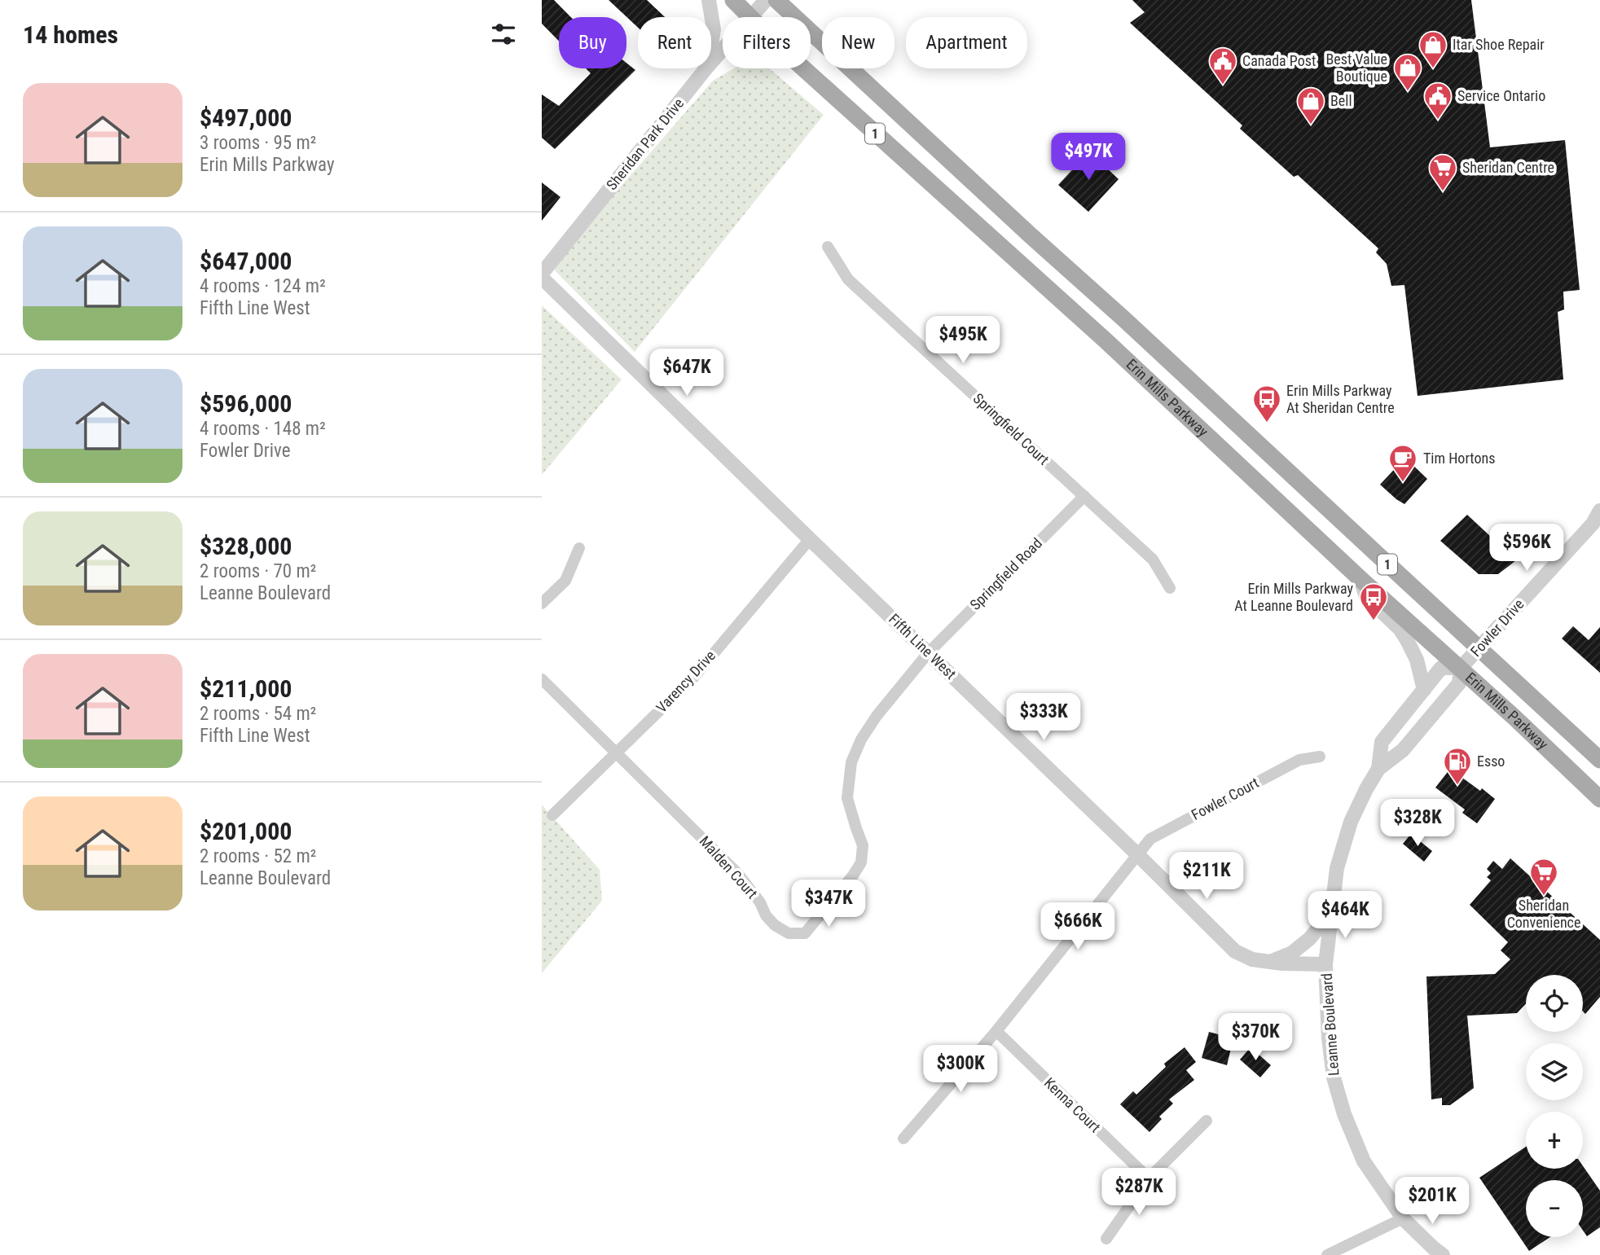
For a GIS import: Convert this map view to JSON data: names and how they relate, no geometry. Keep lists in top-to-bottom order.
{
  "streets": {
    "main road": ["1", "Erin Mills Parkway"],
    "street": [
      "Sheridan Park Drive",
      "Springfield Court",
      "Springfield Road",
      "Fowler Drive",
      "Fifth Line West",
      "Varency Drive",
      "Fowler Court",
      "Malden Court",
      "Leanne Boulevard",
      "Kenna Court"
    ]
  },
  "crossings": [
    ["Sheridan Park Drive", "Erin Mills Parkway"],
    ["Sheridan Park Drive", "Fifth Line West"],
    ["Erin Mills Parkway", "Fowler Drive"],
    ["Erin Mills Parkway", "Leanne Boulevard"],
    ["Springfield Court", "Springfield Road"],
    ["Springfield Road", "Fifth Line West"],
    ["Springfield Road", "Malden Court"],
    ["Fowler Drive", "Leanne Boulevard"],
    ["Fifth Line West", "Varency Drive"],
    ["Fifth Line West", "Fowler Court"],
    ["Fifth Line West", "Malden Court"],
    ["Fifth Line West", "Leanne Boulevard"],
    ["Varency Drive", "Malden Court"],
    ["Fowler Court", "Kenna Court"]
  ],
  "places": {
    "shop": ["Itar Shoe Repair", "Best Value Boutique", "Bell"],
    "public building": ["Canada Post", "Service Ontario"],
    "supermarket": ["Sheridan Centre", "Sheridan Convenience"],
    "bus stop": ["Erin Mills Parkway At Sheridan Centre", "Erin Mills Parkway At Leanne Boulevard"],
    "cafe": ["Tim Hortons"],
    "fuel station": ["Esso"]
  },
  "page": {
    "heading": "14 homes",
    "chip": [
      "Buy",
      "Rent",
      "Filters",
      "New",
      "Apartment"
    ],
    "list": [
      {
        "name": "$497,000",
        "note": "3 rooms · 95 m² · Erin Mills Parkway"
      },
      {
        "name": "$647,000",
        "note": "4 rooms · 124 m² · Fifth Line West"
      },
      {
        "name": "$596,000",
        "note": "4 rooms · 148 m² · Fowler Drive"
      },
      {
        "name": "$328,000",
        "note": "2 rooms · 70 m² · Leanne Boulevard"
      },
      {
        "name": "$211,000",
        "note": "2 rooms · 54 m² · Fifth Line West"
      },
      {
        "name": "$201,000",
        "note": "2 rooms · 52 m² · Leanne Boulevard"
      }
    ],
    "price": [
      "$497K",
      "$495K",
      "$647K",
      "$596K",
      "$333K",
      "$328K",
      "$211K",
      "$347K",
      "$464K",
      "$666K",
      "$370K",
      "$300K",
      "$287K",
      "$201K"
    ],
    "map_buttons": ["+", "−"]
  }
}
